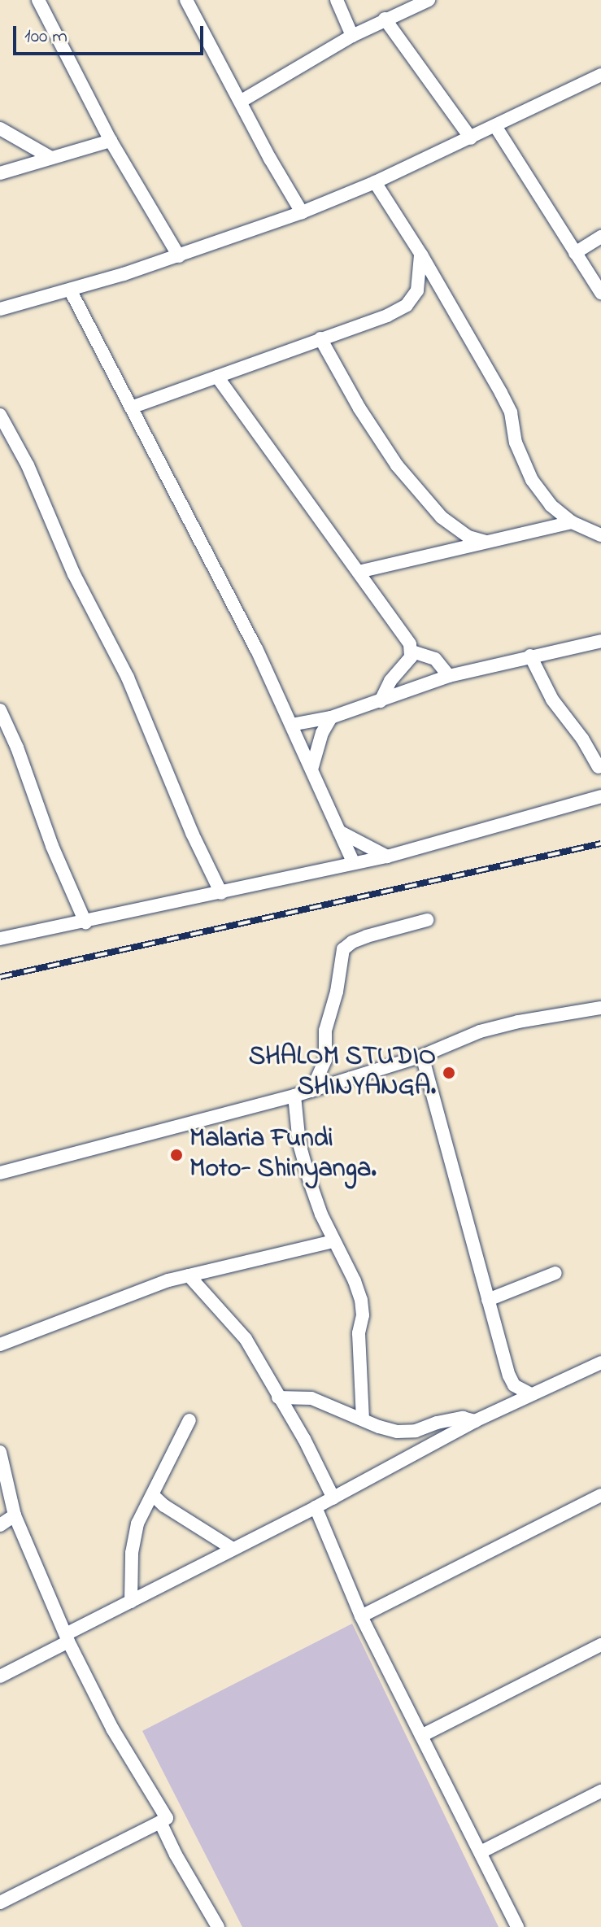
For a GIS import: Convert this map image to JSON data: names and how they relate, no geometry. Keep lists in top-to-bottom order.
{
  "places": ["SHALOM STUDIO SHINYANGA.", "Malaria Fundi Moto- Shinyanga."],
  "scale_bar": "100 m"
}
